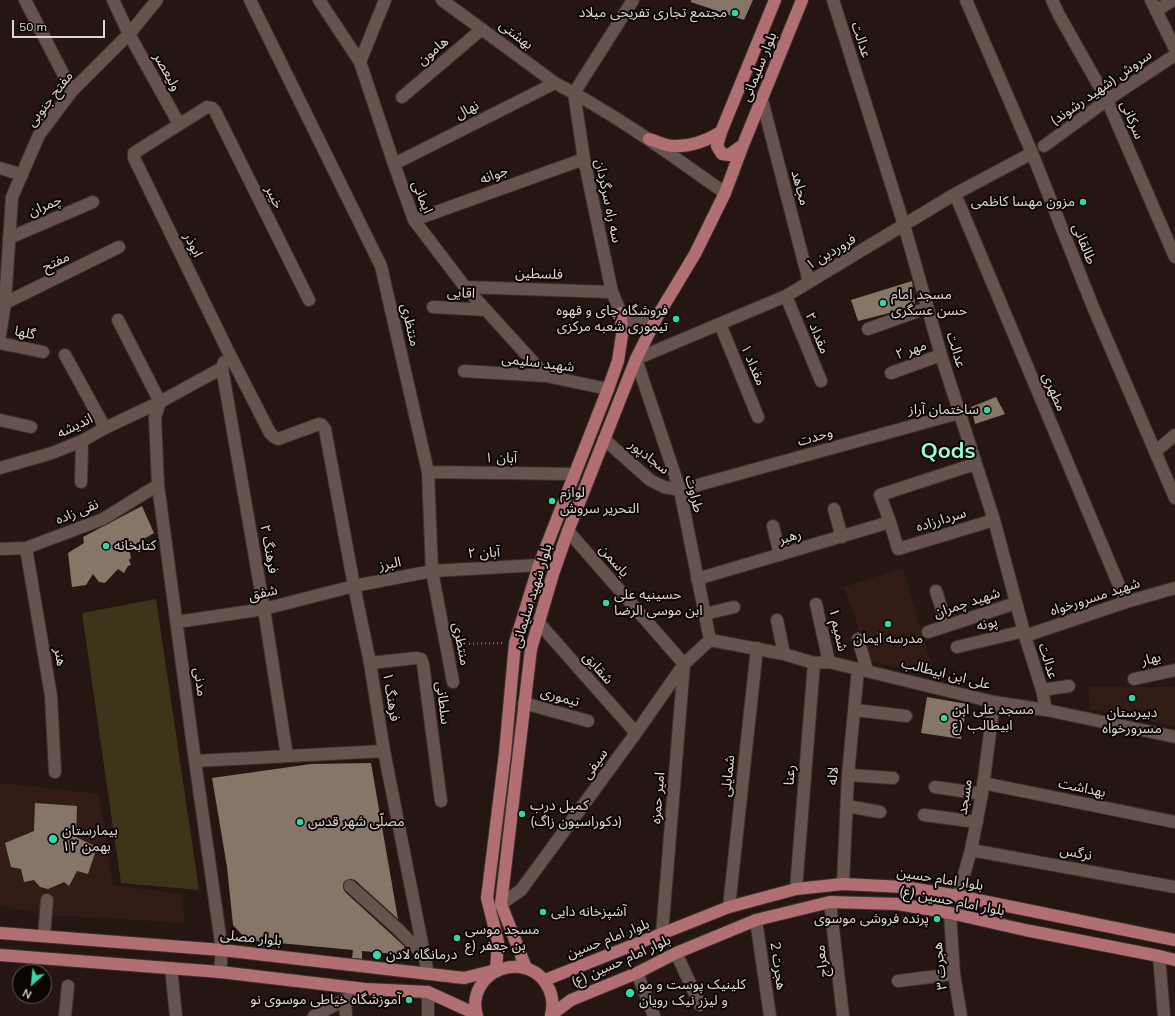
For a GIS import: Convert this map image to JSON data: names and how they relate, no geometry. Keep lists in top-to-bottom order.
{
  "streets": {
    "main road": [
      "بلوار سلیمانی",
      "بلوار شهید سلیمانی",
      "بلوار امام حسین",
      "بلوار امام حسین (ع)",
      "بلوار مصلی"
    ],
    "street": [
      "بهشتی",
      "عدالت",
      "هامون",
      "ولیعصر",
      "سروش (شهید رشوند)",
      "مفتح جنوبی",
      "نهال",
      "سرکانی",
      "جوانه",
      "مجاهد",
      "خیبر",
      "ایمانی",
      "سه راه سرگردان",
      "چمران",
      "طالقانی",
      "ابوذر",
      "فروردین ۱",
      "مفتح",
      "فلسطین",
      "اقایی",
      "منتظری",
      "گلها",
      "مقداد ۲",
      "مهر ۲",
      "شهید سلیمی",
      "مقداد ۱",
      "مطهری",
      "اندیشه",
      "وحدت",
      "سجادپور",
      "آبان ۱",
      "طراوت",
      "نقی زاده",
      "سردارزاده",
      "رهبر",
      "فرهنگ ۲",
      "آبان ۲",
      "یاسمن",
      "البرز",
      "شفق",
      "شهید مسرورخواه",
      "شهید چمران",
      "پونه",
      "شمیم ۱",
      "هنر",
      "بهار",
      "شقایق",
      "علی ابن ابیطالب",
      "مدنی",
      "فرهنگ ۱",
      "تیموری",
      "سلطانی",
      "سیفی",
      "رعنا",
      "شمایلی",
      "لاله",
      "بهداشت",
      "مسجد",
      "امیر حمزه",
      "نرگس",
      "معراج",
      "هجرت 2",
      "هجرت ۳"
    ]
  },
  "crossings": [
    ["بهشتی", "هامون"],
    ["بهشتی", "نهال"],
    ["بهشتی", "سه راه سرگردان"],
    ["عدالت", "فروردین ۱"],
    ["عدالت", "مهر ۲"],
    ["عدالت", "وحدت"],
    ["عدالت", "سردارزاده"],
    ["عدالت", "شهید مسرورخواه"],
    ["عدالت", "شهید چمران"],
    ["عدالت", "پونه"],
    ["عدالت", "علی ابن ابیطالب"],
    ["بلوار سلیمانی", "مجاهد"],
    ["ولیعصر", "مفتح جنوبی"],
    ["ولیعصر", "خیبر"],
    ["ولیعصر", "ابوذر"],
    ["سروش (شهید رشوند)", "سرکانی"],
    ["مفتح جنوبی", "چمران"],
    ["مفتح جنوبی", "مفتح"],
    ["نهال", "ایمانی"],
    ["جوانه", "ایمانی"],
    ["جوانه", "سه راه سرگردان"],
    ["مجاهد", "فروردین ۱"],
    ["خیبر", "ابوذر"],
    ["ایمانی", "فلسطین"],
    ["ایمانی", "اقایی"],
    ["ایمانی", "شهید سلیمی"],
    ["سه راه سرگردان", "فلسطین"],
    ["سه راه سرگردان", "بلوار شهید سلیمانی"],
    ["طالقانی", "فروردین ۱"],
    ["ابوذر", "فرهنگ ۲"],
    ["ابوذر", "فرهنگ ۱"],
    ["فروردین ۱", "مقداد ۲"],
    ["فروردین ۱", "مقداد ۱"],
    ["فروردین ۱", "مطهری"],
    ["فروردین ۱", "طراوت"],
    ["فروردین ۱", "بلوار شهید سلیمانی"],
    ["منتظری", "آبان ۱"],
    ["منتظری", "آبان ۲"],
    ["منتظری", "البرز"],
    ["شهید سلیمی", "بلوار شهید سلیمانی"],
    ["مطهری", "شهید مسرورخواه"],
    ["اندیشه", "فرهنگ ۲"],
    ["اندیشه", "مدنی"],
    ["وحدت", "سجادپور"],
    ["وحدت", "طراوت"],
    ["سجادپور", "طراوت"],
    ["سجادپور", "بلوار شهید سلیمانی"],
    ["آبان ۱", "بلوار شهید سلیمانی"],
    ["طراوت", "رهبر"],
    ["طراوت", "بلوار شهید سلیمانی"],
    ["طراوت", "علی ابن ابیطالب"],
    ["طراوت", "سیفی"],
    ["نقی زاده", "هنر"],
    ["نقی زاده", "مدنی"],
    ["سردارزاده", "رهبر"],
    ["فرهنگ ۲", "شفق"],
    ["آبان ۲", "البرز"],
    ["آبان ۲", "بلوار شهید سلیمانی"],
    ["یاسمن", "بلوار شهید سلیمانی"],
    ["یاسمن", "سیفی"],
    ["یاسمن", "امیر حمزه"],
    ["البرز", "شفق"],
    ["البرز", "فرهنگ ۱"],
    ["شفق", "مدنی"],
    ["شفق", "فرهنگ ۱"],
    ["بلوار شهید سلیمانی", "شقایق"],
    ["بلوار شهید سلیمانی", "تیموری"],
    ["بلوار شهید سلیمانی", "سیفی"],
    ["بلوار شهید سلیمانی", "بلوار مصلی"],
    ["شهید مسرورخواه", "پونه"],
    ["شمیم ۱", "علی ابن ابیطالب"],
    ["شقایق", "سیفی"],
    ["علی ابن ابیطالب", "سیفی"],
    ["علی ابن ابیطالب", "رعنا"],
    ["علی ابن ابیطالب", "شمایلی"],
    ["علی ابن ابیطالب", "لاله"],
    ["علی ابن ابیطالب", "مسجد"],
    ["مدنی", "بلوار مصلی"],
    ["فرهنگ ۱", "سلطانی"],
    ["فرهنگ ۱", "بلوار مصلی"],
    ["سیفی", "امیر حمزه"],
    ["رعنا", "بلوار امام حسین"],
    ["شمایلی", "بلوار امام حسین"],
    ["لاله", "بلوار امام حسین"],
    ["بهداشت", "مسجد"],
    ["مسجد", "نرگس"],
    ["مسجد", "بلوار امام حسین"],
    ["امیر حمزه", "بلوار امام حسین"],
    ["بلوار امام حسین (ع)", "معراج"],
    ["بلوار امام حسین (ع)", "هجرت 2"],
    ["بلوار امام حسین (ع)", "هجرت ۳"]
  ],
  "districts": ["Qods"],
  "places": [
    "مجتمع تجاری تفریحی میلاد",
    "مزون مهسا کاظمی",
    "مسجد امام حسن عسگری",
    "فروشگاه چای و قهوه تیموری شعبه مرکزی",
    "ساختمان آراز",
    "لوازم التحریر سروش",
    "کتابخانه",
    "حسینیه علی ابن موسی الرضا",
    "مدرسه ایمان",
    "دبیرستان مسرورخواه",
    "مسجد علی ابن ابیطالب (ع",
    "کمیل درب (دکوراسیون زاگ)",
    "مصلّی شهر قدس",
    "بیمارستان ۱۲ بهمن",
    "آشپزخانه دایی",
    "پرنده فروشی موسوی",
    "مسجد موسی بن جعفر (ع",
    "درمانگاه لادن",
    "کلینیک پوست و مو و لیزر نیک رویان",
    "آموزشگاه خیاطی موسوی نو"
  ],
  "scale_bar": "50 m",
  "north": "bottom left"
}
